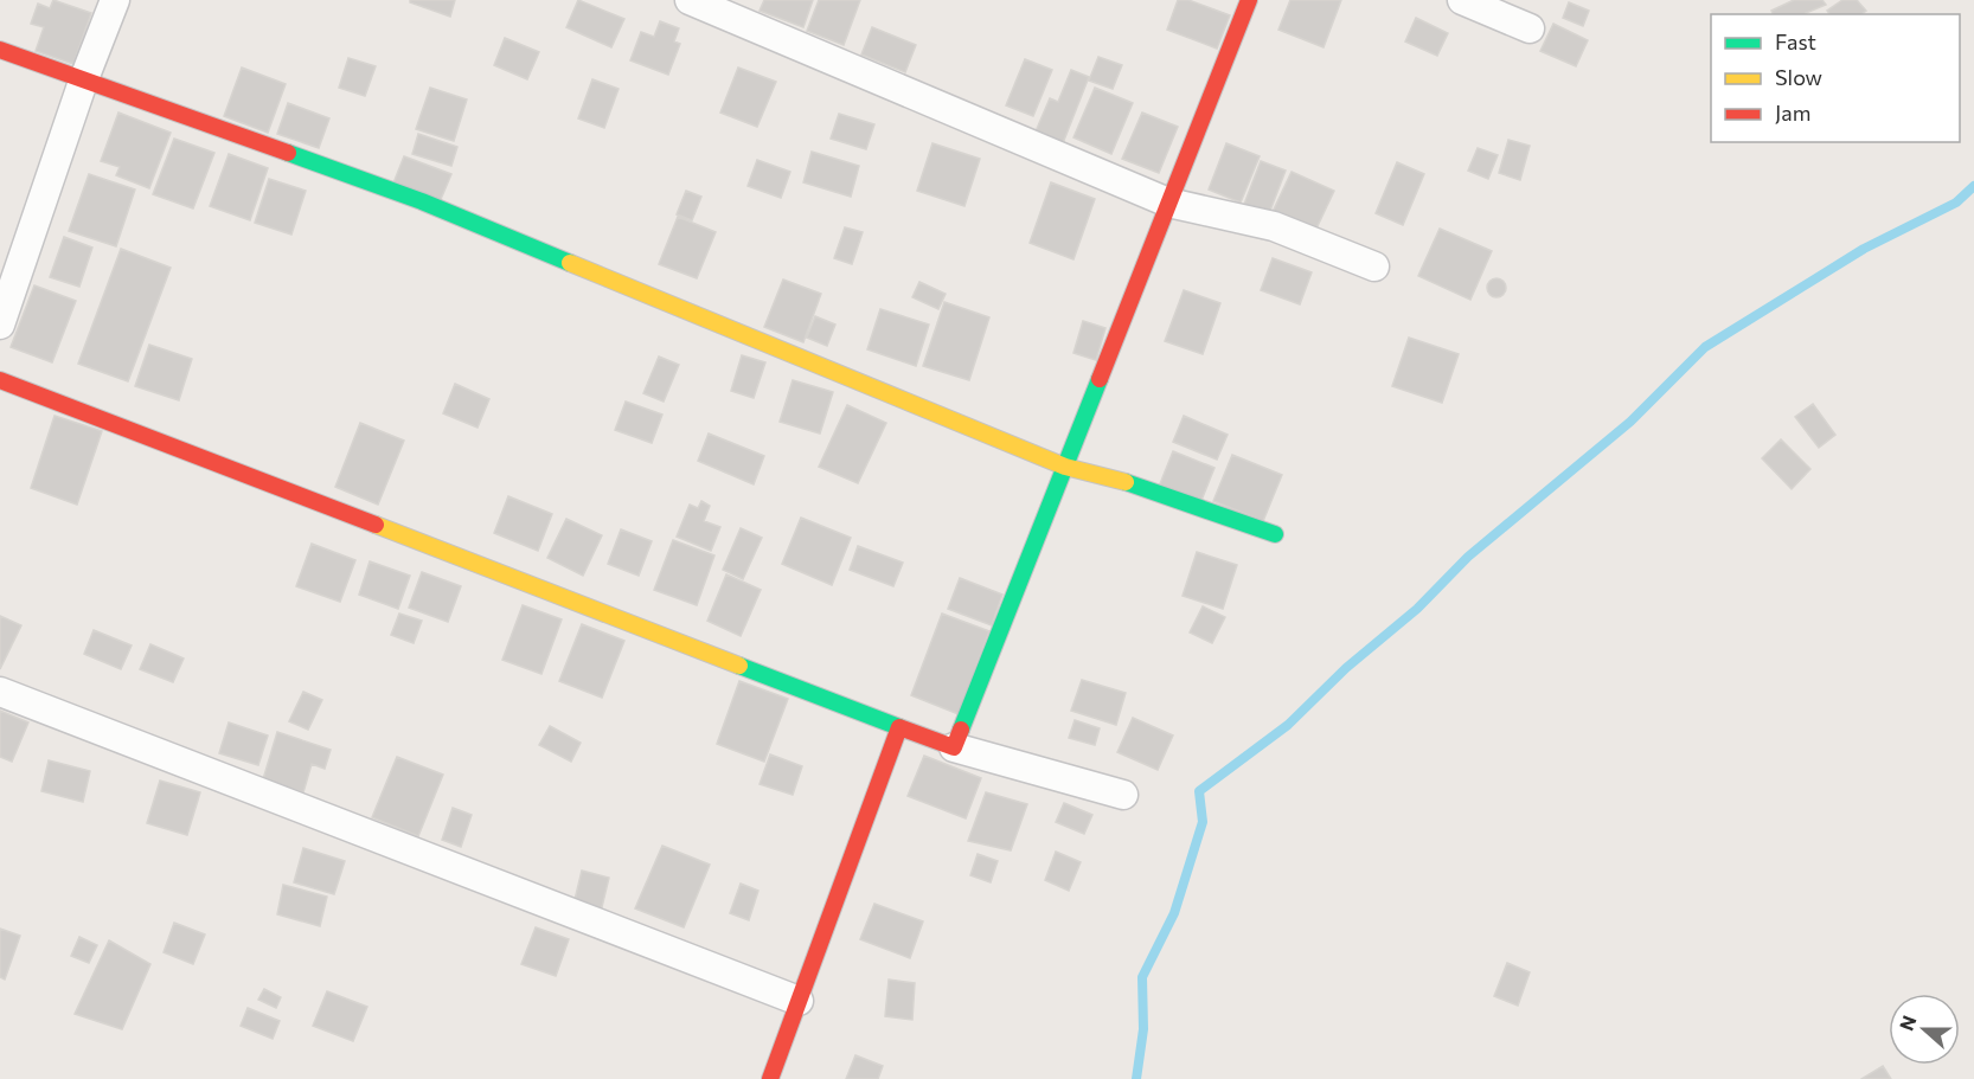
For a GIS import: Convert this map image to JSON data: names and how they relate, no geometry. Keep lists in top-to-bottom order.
{
  "legend": ["Fast", "Slow", "Jam"],
  "north": "left"
}
